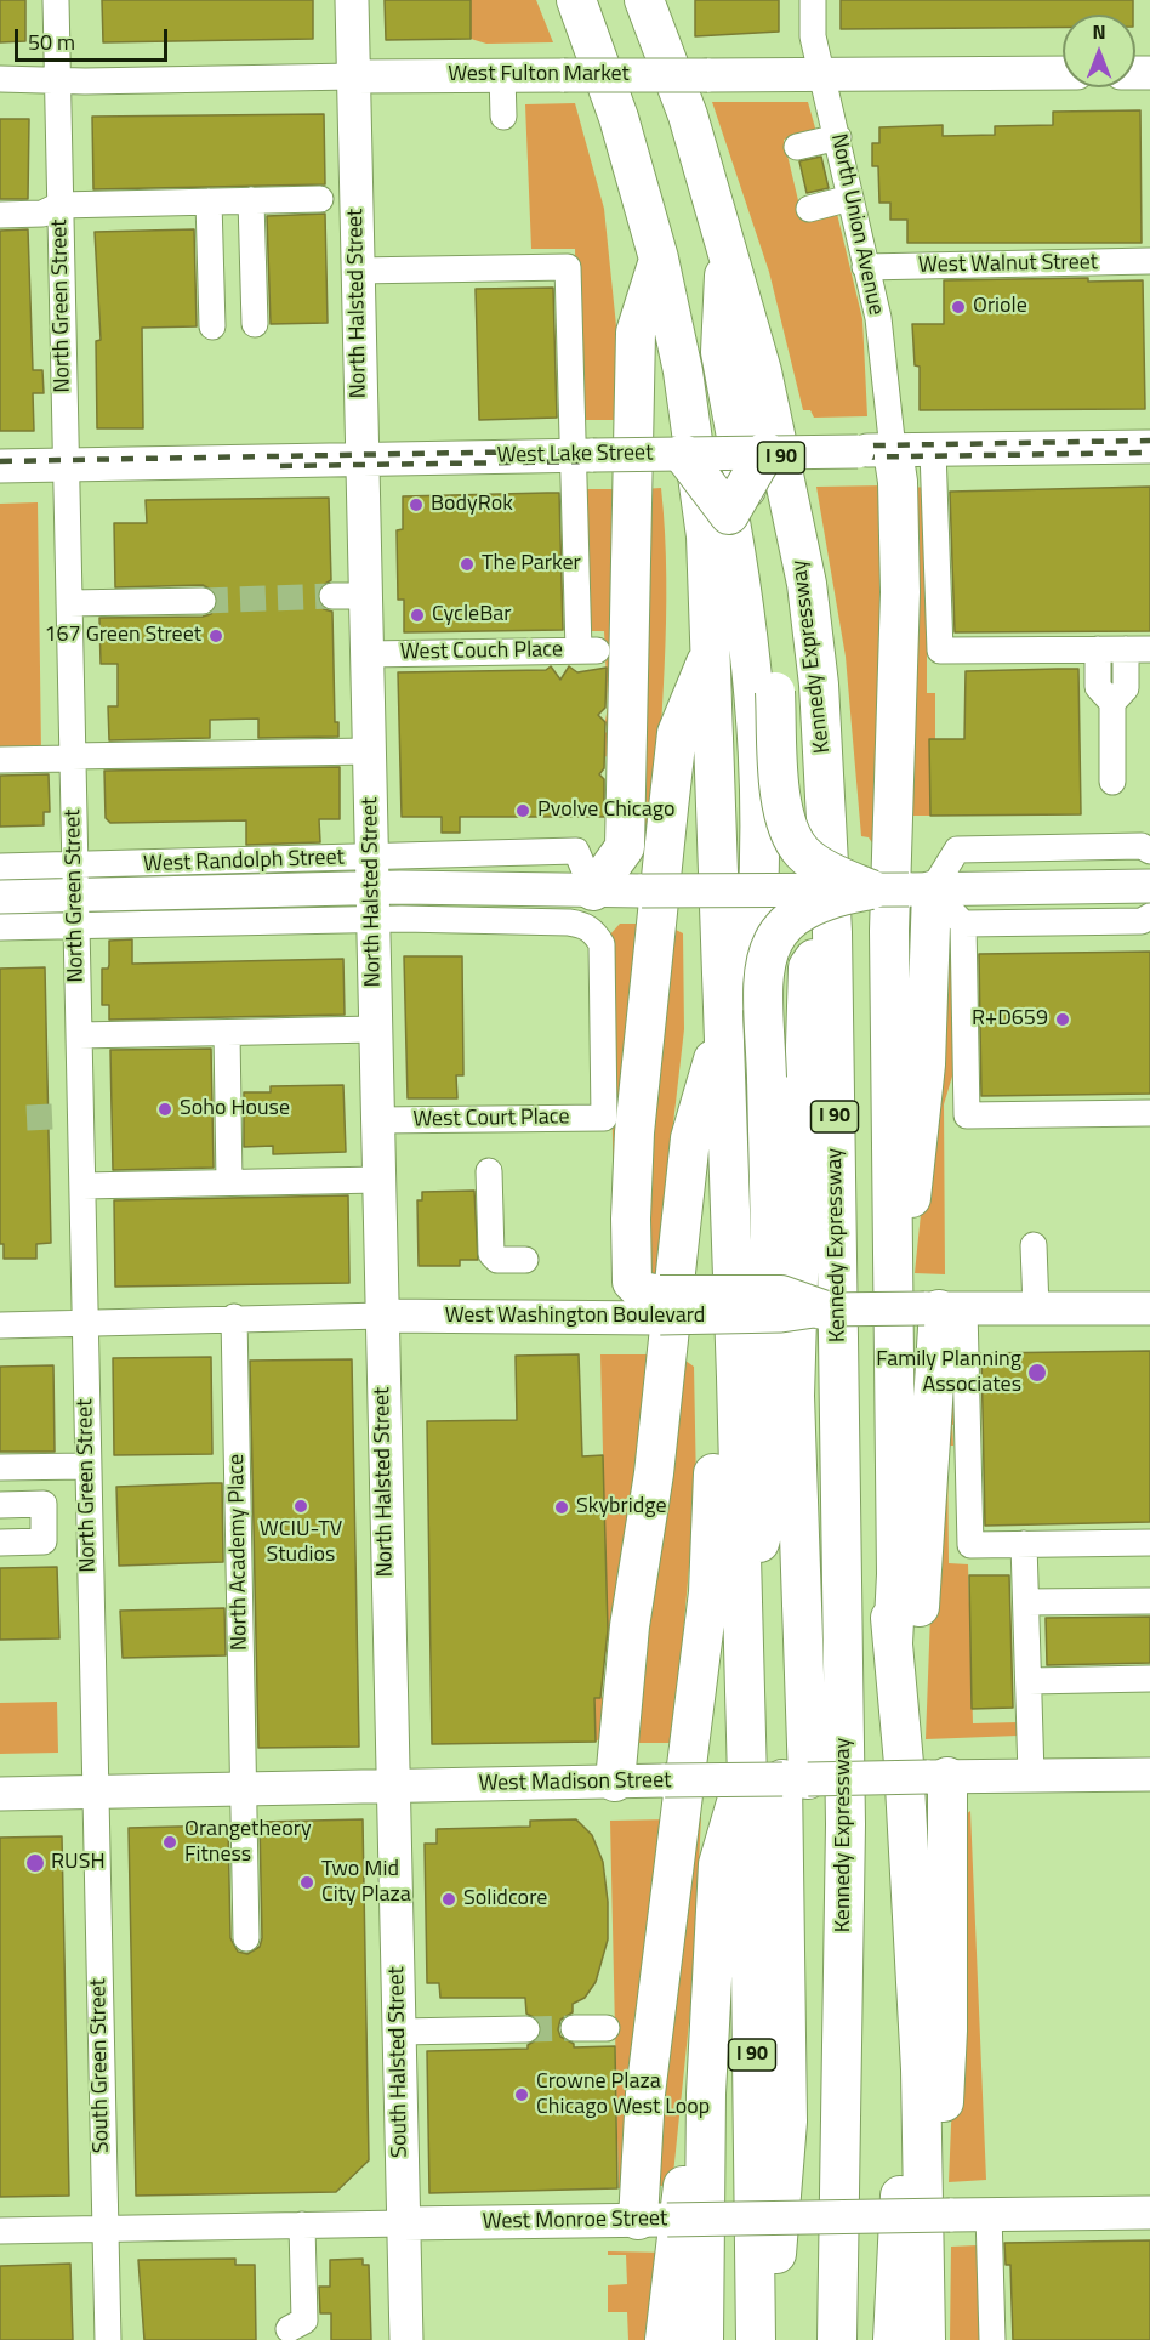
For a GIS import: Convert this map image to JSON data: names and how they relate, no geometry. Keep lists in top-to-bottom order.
{
  "streets": {
    "highway": ["I 90", "Kennedy Expressway"],
    "main road": [
      "West Fulton Market",
      "North Halsted Street",
      "West Lake Street",
      "West Randolph Street",
      "West Washington Boulevard",
      "West Madison Street",
      "South Halsted Street",
      "West Monroe Street"
    ],
    "street": [
      "North Union Avenue",
      "West Walnut Street",
      "North Green Street",
      "West Couch Place",
      "West Court Place",
      "North Academy Place",
      "South Green Street"
    ]
  },
  "crossings": [
    ["West Fulton Market", "North Union Avenue"],
    ["West Fulton Market", "North Halsted Street"],
    ["West Fulton Market", "North Green Street"],
    ["North Union Avenue", "West Walnut Street"],
    ["North Union Avenue", "West Lake Street"],
    ["North Halsted Street", "West Lake Street"],
    ["North Halsted Street", "West Couch Place"],
    ["North Halsted Street", "West Randolph Street"],
    ["North Halsted Street", "West Court Place"],
    ["North Halsted Street", "West Washington Boulevard"],
    ["North Halsted Street", "West Madison Street"],
    ["North Halsted Street", "South Halsted Street"],
    ["North Green Street", "West Lake Street"],
    ["North Green Street", "West Randolph Street"],
    ["North Green Street", "West Washington Boulevard"],
    ["North Green Street", "West Madison Street"],
    ["North Green Street", "South Green Street"],
    ["West Lake Street", "West Couch Place"],
    ["I 90", "Kennedy Expressway"],
    ["I 90", "West Madison Street"],
    ["West Randolph Street", "West Court Place"],
    ["West Washington Boulevard", "North Academy Place"],
    ["North Academy Place", "West Madison Street"],
    ["West Madison Street", "South Halsted Street"],
    ["West Madison Street", "South Green Street"],
    ["South Halsted Street", "West Monroe Street"],
    ["South Green Street", "West Monroe Street"]
  ],
  "places": [
    "Oriole",
    "BodyRok",
    "The Parker",
    "CycleBar",
    "167 Green Street",
    "Pvolve Chicago",
    "R+D659",
    "Soho House",
    "Family Planning Associates",
    "WCIU-TV Studios",
    "Skybridge",
    "Orangetheory Fitness",
    "RUSH",
    "Two Mid City Plaza",
    "Solidcore",
    "Crowne Plaza Chicago West Loop"
  ],
  "scale_bar": "50 m",
  "north": "top"
}
